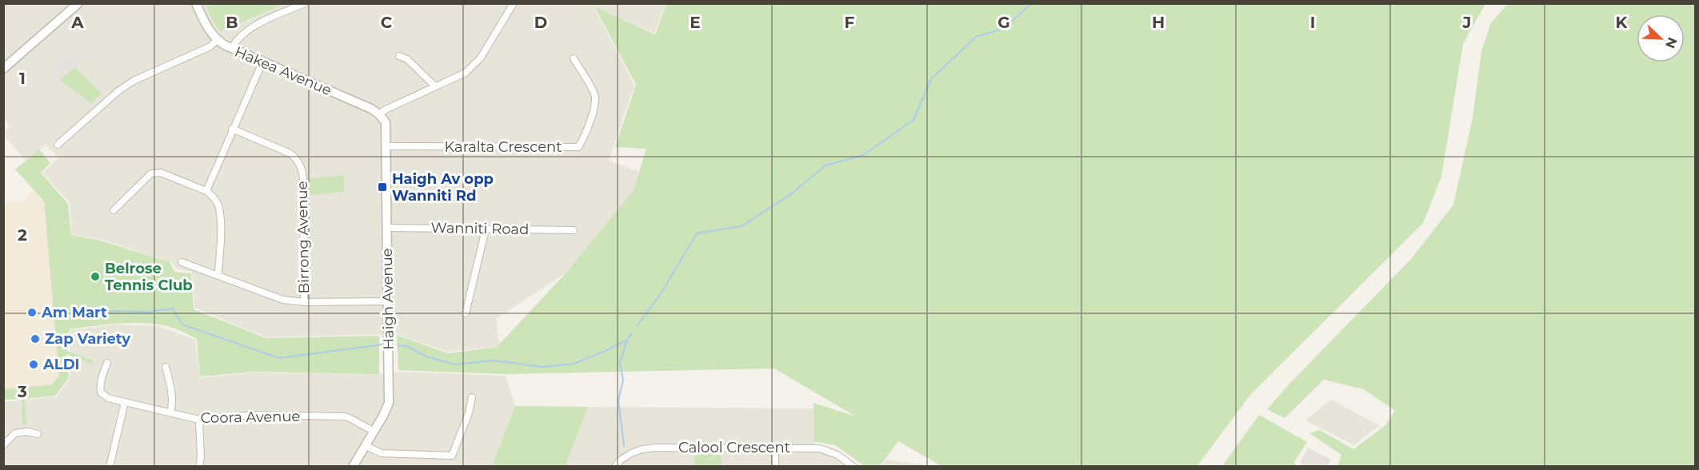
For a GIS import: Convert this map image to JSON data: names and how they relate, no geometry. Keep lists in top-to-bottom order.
{
  "streets": {
    "street": [
      "Hakea Avenue",
      "Karalta Crescent",
      "Wanniti Road",
      "Birrong Avenue",
      "Haigh Avenue",
      "Coora Avenue",
      "Calool Crescent"
    ]
  },
  "crossings": [
    ["Hakea Avenue", "Haigh Avenue"],
    ["Karalta Crescent", "Haigh Avenue"],
    ["Wanniti Road", "Haigh Avenue"],
    ["Haigh Avenue", "Coora Avenue"]
  ],
  "places": {
    "transit": ["Haigh Av opp Wanniti Rd"],
    "other": [
      "Belrose Tennis Club",
      "Am Mart",
      "Zap Variety",
      "ALDI"
    ]
  },
  "north": "bottom right",
  "grid": {
    "columns": [
      "A",
      "B",
      "C",
      "D",
      "E",
      "F",
      "G",
      "H",
      "I",
      "J",
      "K"
    ],
    "rows": ["1", "2", "3"]
  }
}
